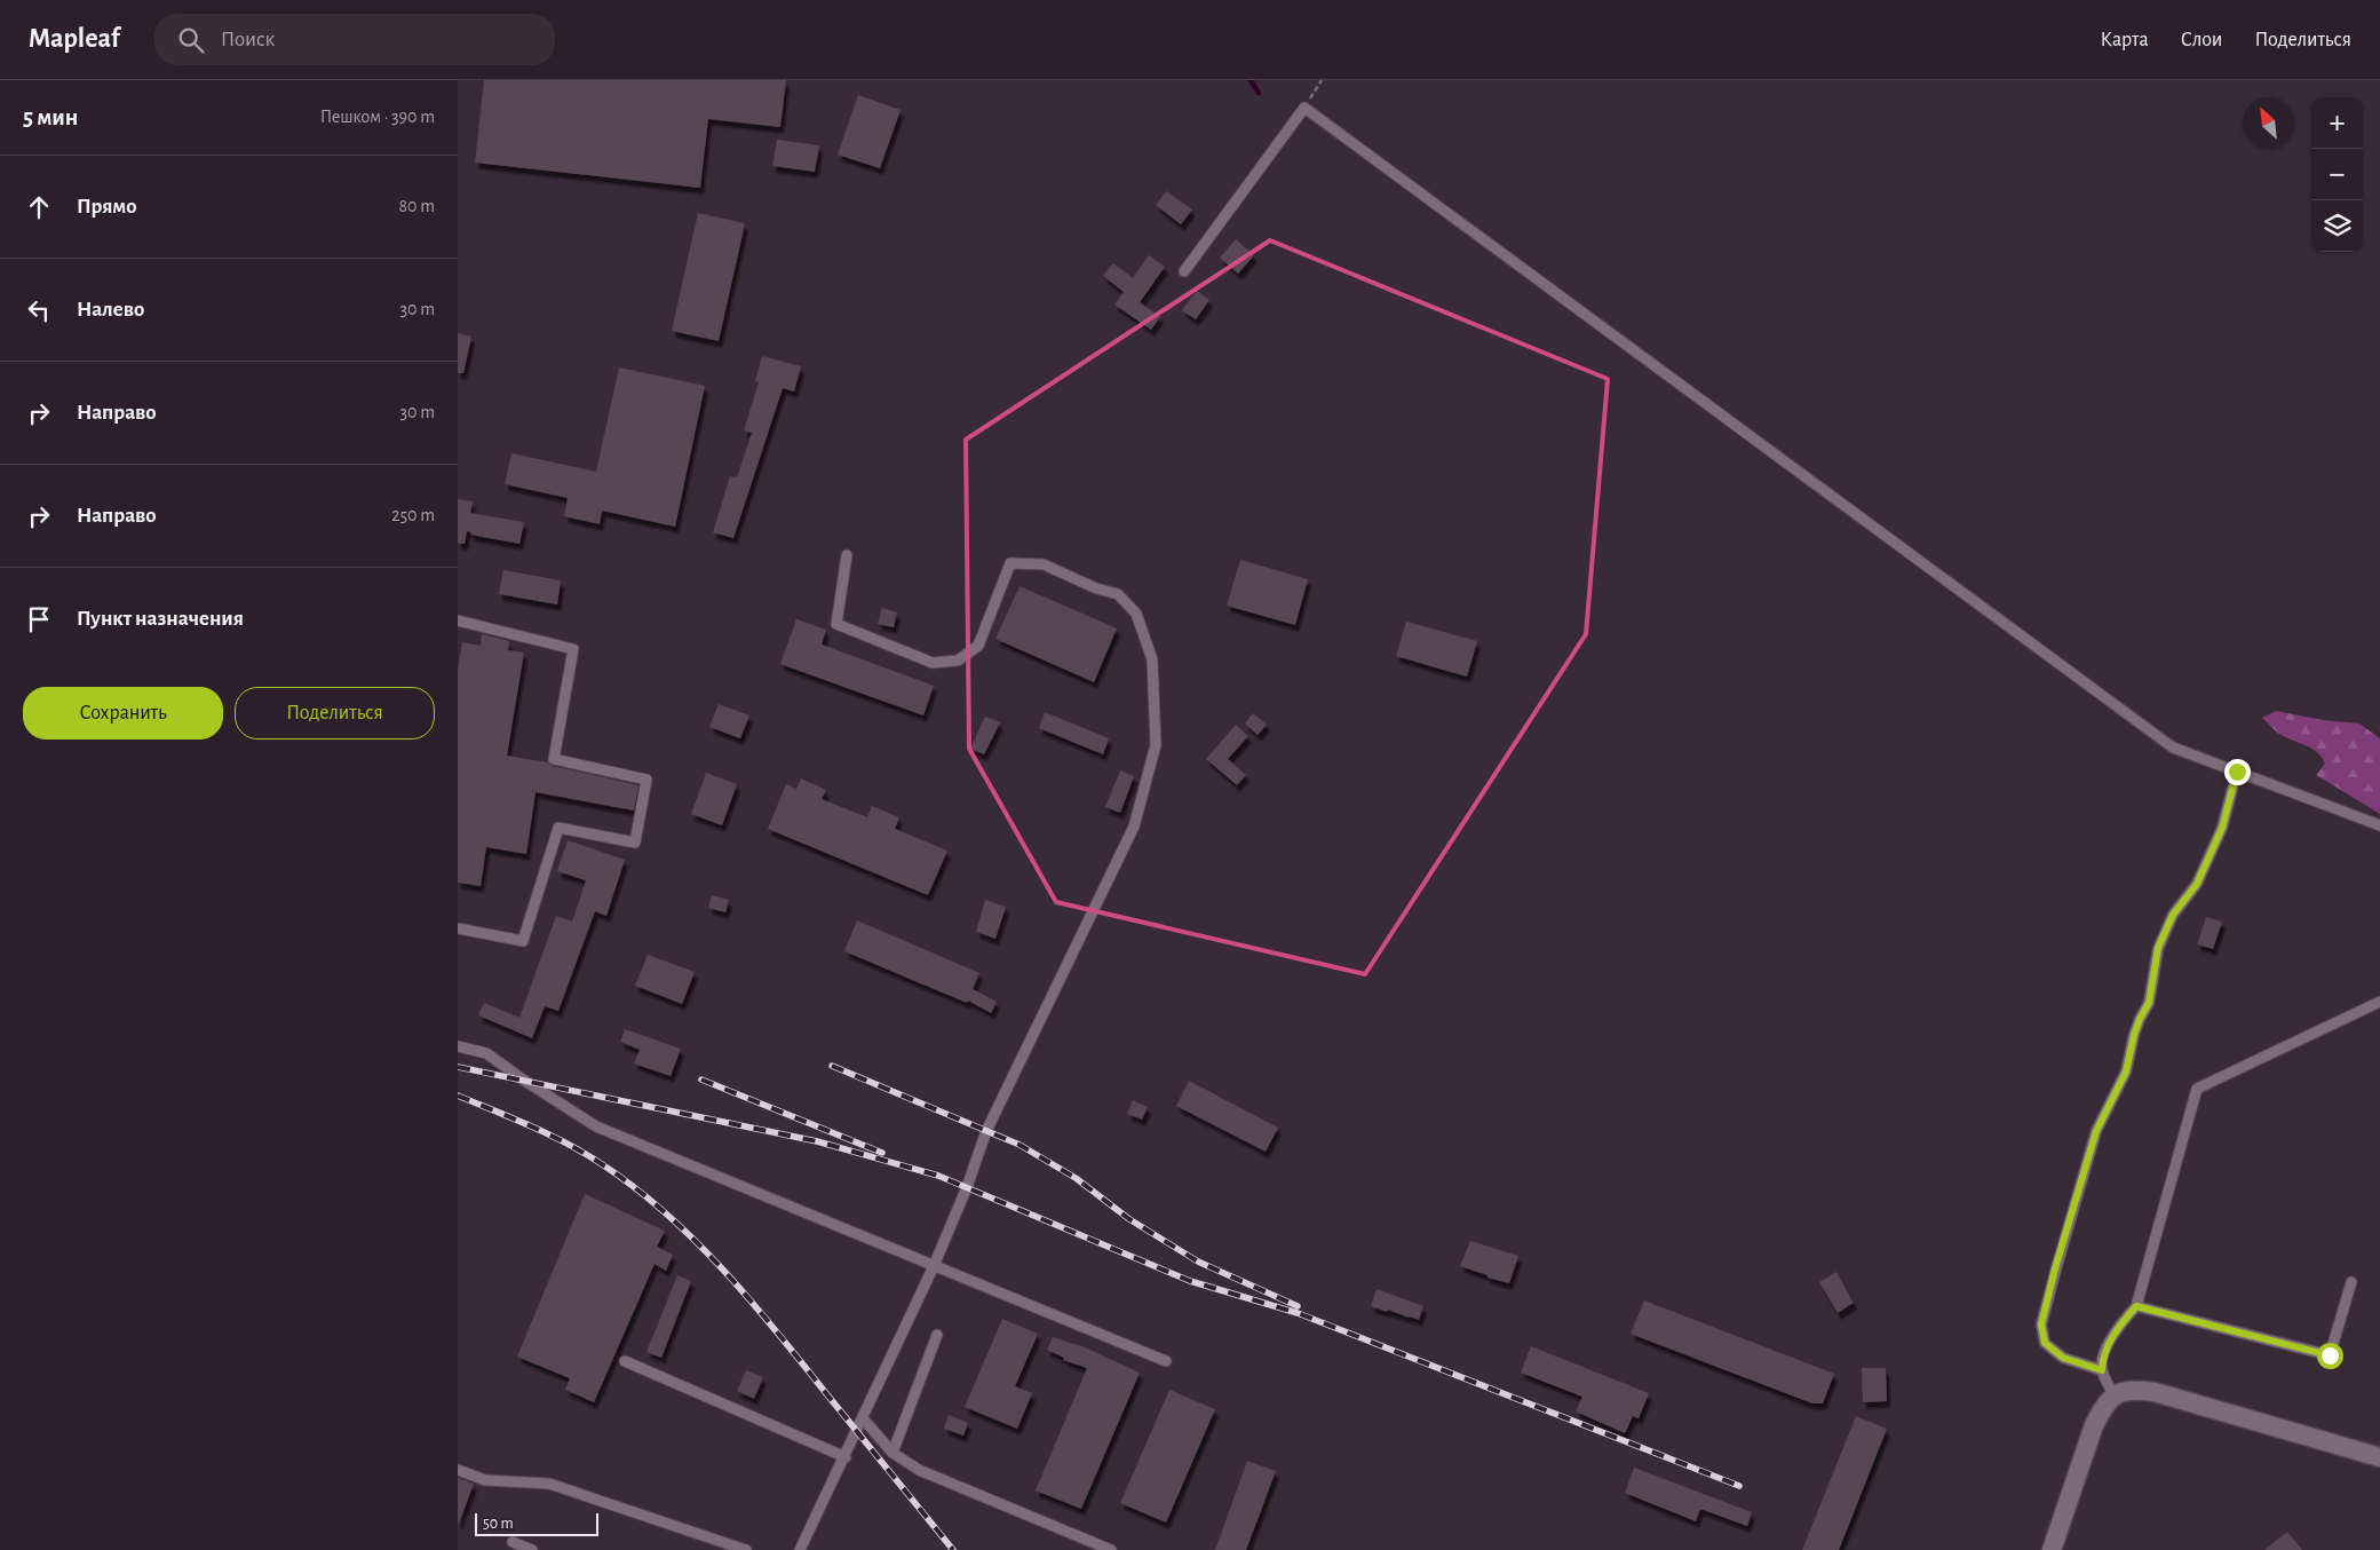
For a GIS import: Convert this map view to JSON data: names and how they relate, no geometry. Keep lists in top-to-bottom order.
{
  "scale_bar": "50 m",
  "north": "top left",
  "page": {
    "header": "Mapleaf",
    "search": "Поиск",
    "nav": ["Карта", "Слои", "Поделиться"],
    "heading": ["5 мин", "Пешком · 390 m"],
    "map_buttons": ["+", "−"],
    "list": [
      ["Прямо", "80 m"],
      ["Налево", "30 m"],
      ["Направо", "30 m"],
      ["Направо", "250 m"],
      "Пункт назначения"
    ],
    "buttons": ["Сохранить", "Поделиться"],
    "scale": "50 m"
  }
}
